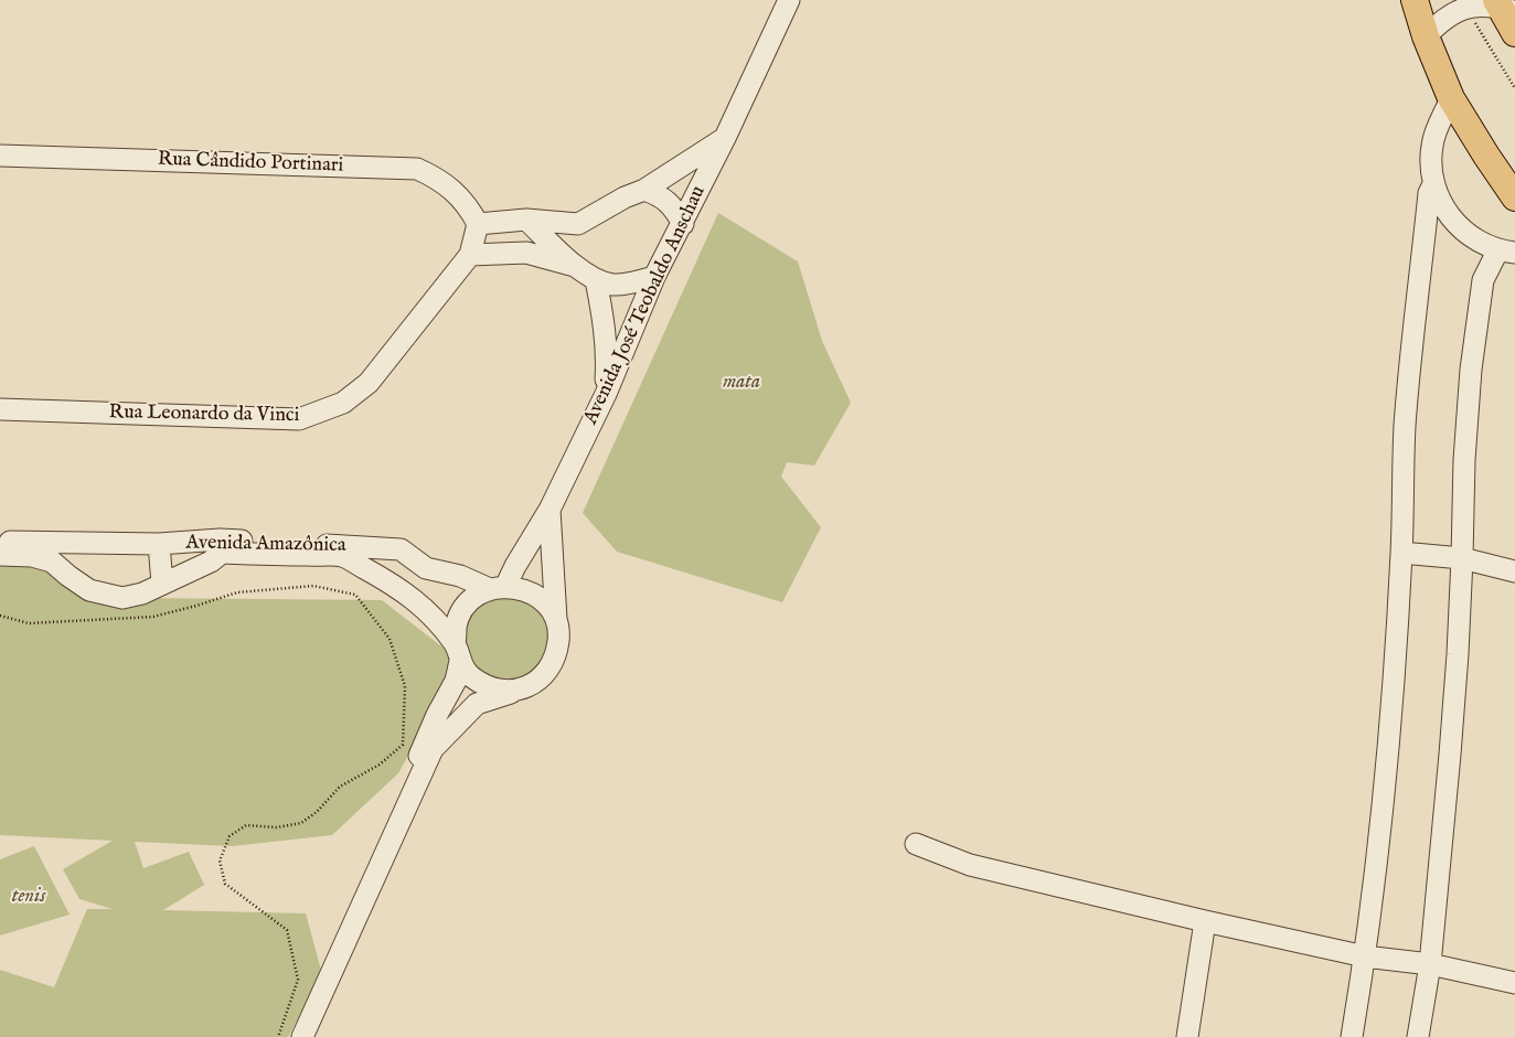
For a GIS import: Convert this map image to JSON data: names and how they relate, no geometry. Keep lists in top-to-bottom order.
{
  "streets": {
    "street": [
      "Rua Cândido Portinari",
      "Avenida José Teobaldo Anschau",
      "Rua Leonardo da Vinci",
      "Avenida Amazônica"
    ]
  },
  "crossings": [
    ["Rua Cândido Portinari", "Rua Leonardo da Vinci"],
    ["Avenida José Teobaldo Anschau", "Avenida Amazônica"]
  ],
  "parks": ["mata", "tenis"]
}
